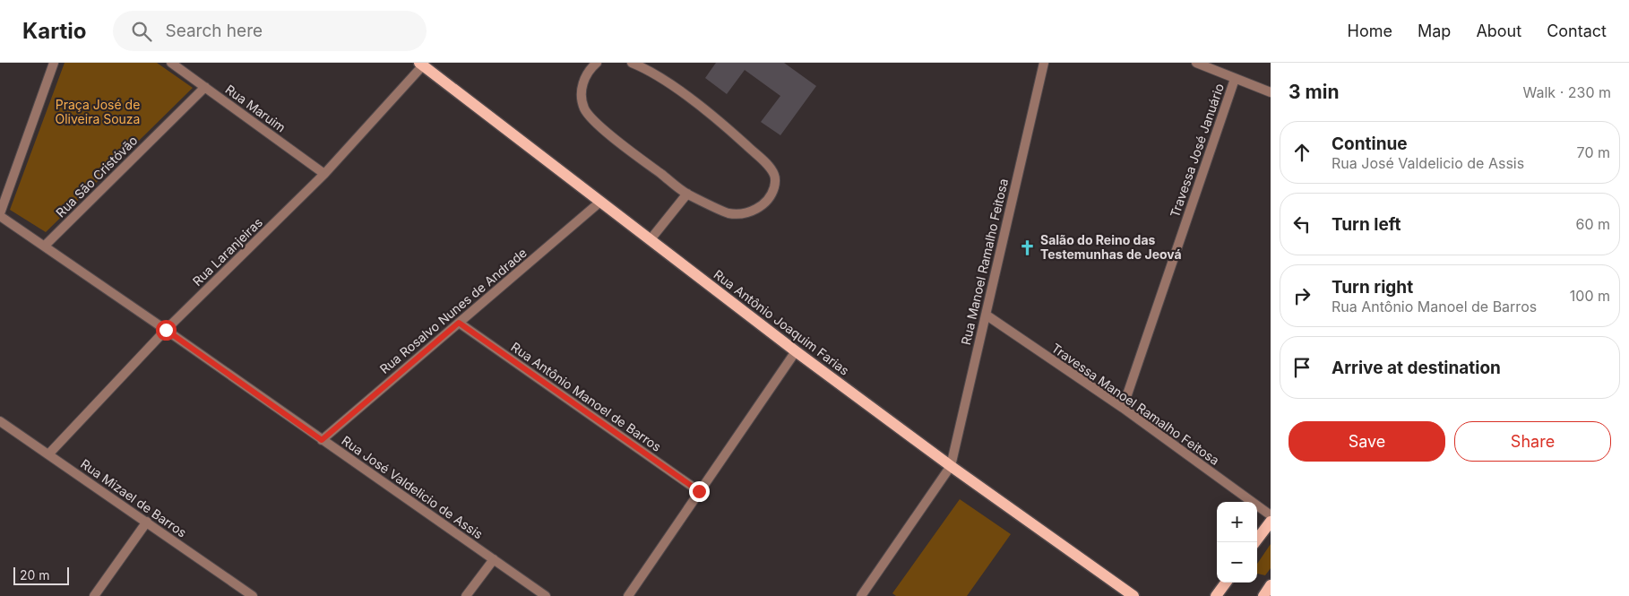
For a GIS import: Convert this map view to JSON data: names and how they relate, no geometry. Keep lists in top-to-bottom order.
{
  "streets": {
    "main road": ["Rua Antônio Joaquim Farias"],
    "street": [
      "Rua Maruim",
      "Travessa José Januário",
      "Rua São Cristóvão",
      "Rua Laranjeiras",
      "Rua Manoel Ramalho Feitosa",
      "Rua Rosalvo Nunes de Andrade",
      "Rua Antônio Manoel de Barros",
      "Travessa Manoel Ramalho Feitosa",
      "Rua José Valdelicio de Assis",
      "Rua Mizael de Barros"
    ]
  },
  "crossings": [
    ["Rua Maruim", "Rua São Cristóvão"],
    ["Rua Maruim", "Rua Laranjeiras"],
    ["Travessa José Januário", "Travessa Manoel Ramalho Feitosa"],
    ["Rua São Cristóvão", "Rua José Valdelicio de Assis"],
    ["Rua Laranjeiras", "Rua Antônio Joaquim Farias"],
    ["Rua Laranjeiras", "Rua José Valdelicio de Assis"],
    ["Rua Laranjeiras", "Rua Mizael de Barros"],
    ["Rua Manoel Ramalho Feitosa", "Rua Antônio Joaquim Farias"],
    ["Rua Manoel Ramalho Feitosa", "Travessa Manoel Ramalho Feitosa"],
    ["Rua Rosalvo Nunes de Andrade", "Rua Antônio Joaquim Farias"],
    ["Rua Rosalvo Nunes de Andrade", "Rua Antônio Manoel de Barros"],
    ["Rua Rosalvo Nunes de Andrade", "Rua José Valdelicio de Assis"]
  ],
  "parks": ["Praça José de Oliveira Souza"],
  "places": {
    "church": ["Salão do Reino das Testemunhas de Jeová"]
  },
  "scale_bar": "20 m",
  "page": {
    "header": "Kartio",
    "search": "Search here",
    "nav": [
      "Home",
      "Map",
      "About",
      "Contact"
    ],
    "heading": ["3 min", "Walk · 230 m"],
    "list": [
      ["Continue", "Rua José Valdelicio de Assis", "70 m"],
      ["Turn left", "60 m"],
      ["Turn right", "Rua Antônio Manoel de Barros", "100 m"],
      "Arrive at destination"
    ],
    "buttons": ["Save", "Share"],
    "map_buttons": ["+", "−"],
    "scale": "20 m"
  }
}
